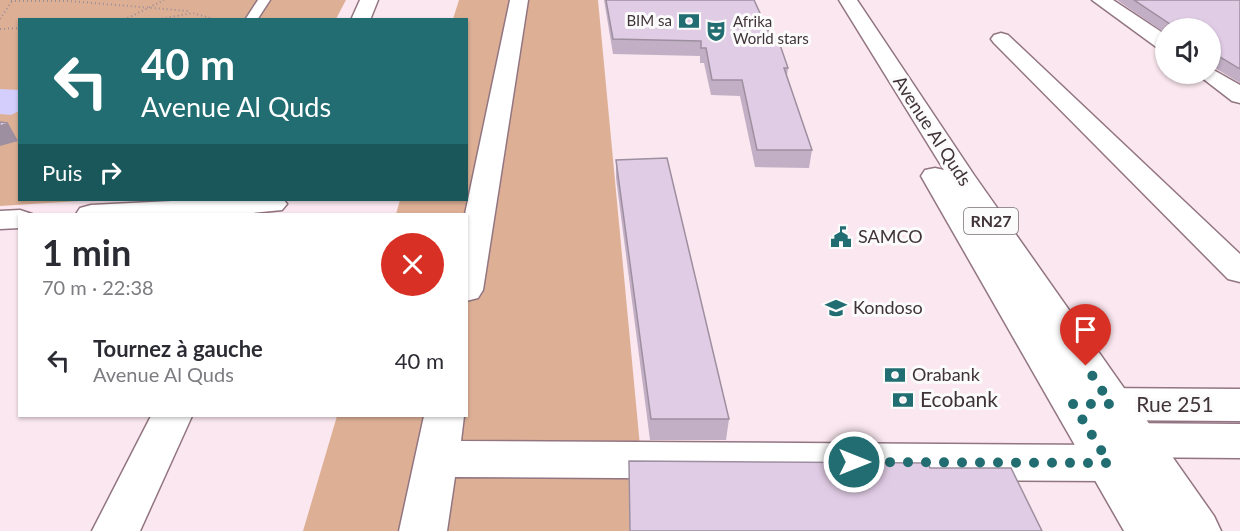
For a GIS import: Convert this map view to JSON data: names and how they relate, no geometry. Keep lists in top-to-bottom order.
{
  "streets": {
    "street": ["Avenue Al Quds", "RN27", "Rue 251"]
  },
  "crossings": [
    ["Avenue Al Quds", "Rue 251"]
  ],
  "places": {
    "bank": ["BIM sa", "Orabank", "Ecobank"],
    "theatre": ["Afrika World stars"],
    "public building": ["SAMCO"],
    "school or university": ["Kondoso"]
  },
  "page": {
    "turn": ["40 m", "Avenue Al Quds"],
    "then": "Puis",
    "heading": ["1 min", "70 m · 22:38"],
    "list": [
      {
        "name": "Tournez à gauche",
        "note": "Avenue Al Quds",
        "value": "40 m"
      }
    ]
  }
}
